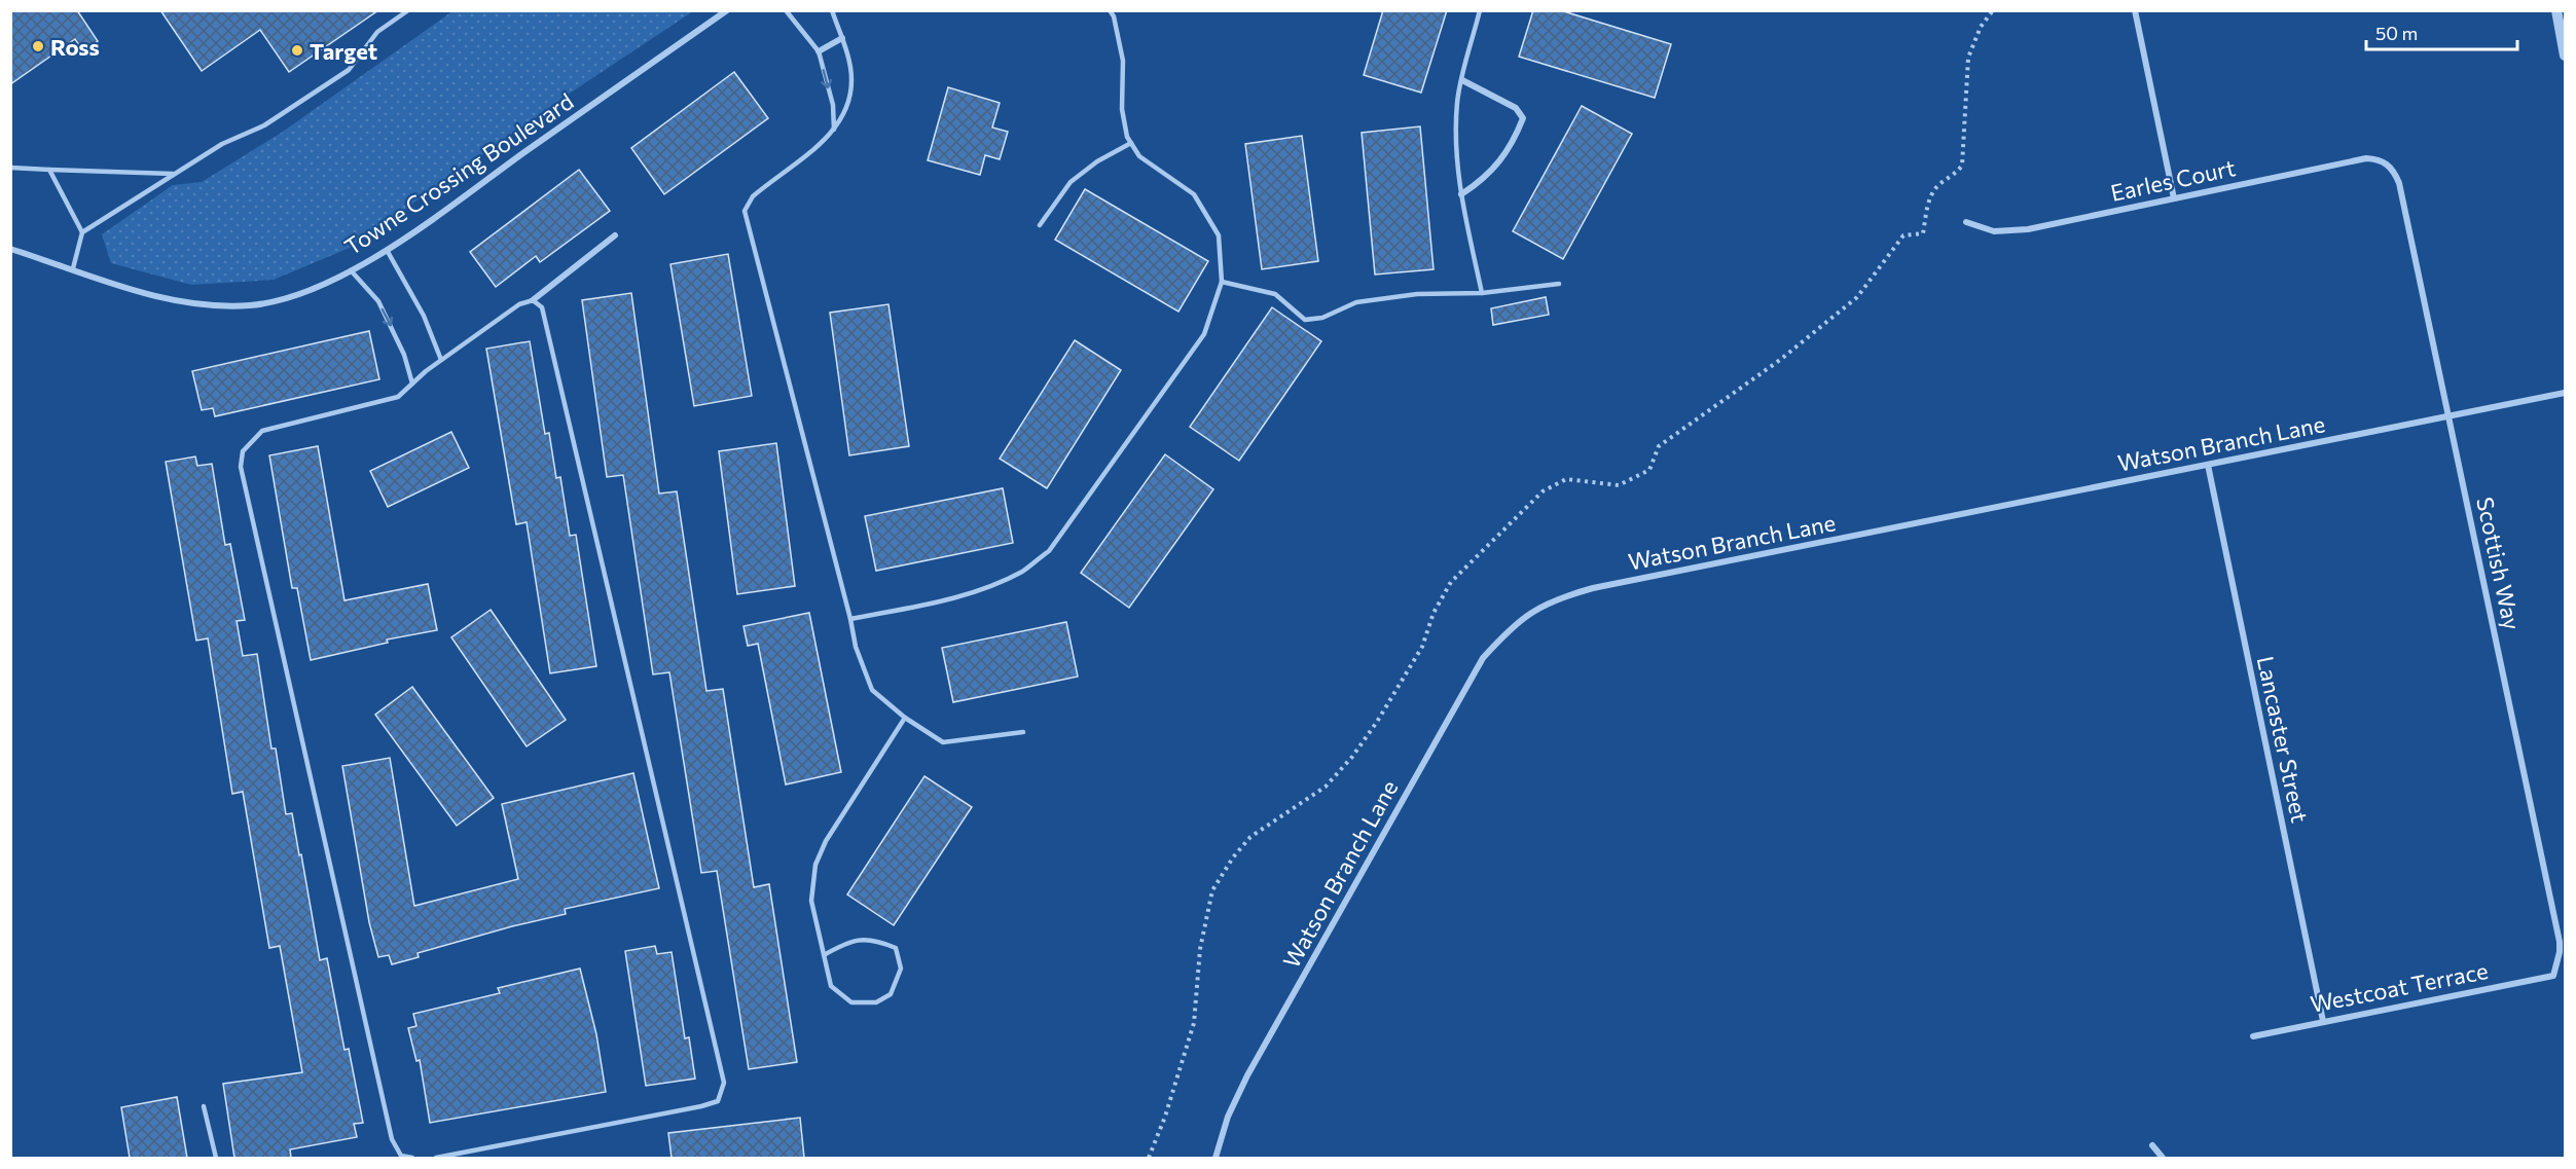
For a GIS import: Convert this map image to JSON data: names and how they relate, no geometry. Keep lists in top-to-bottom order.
{
  "streets": {
    "street": [
      "Towne Crossing Boulevard",
      "Earles Court",
      "Watson Branch Lane",
      "Scottish Way",
      "Lancaster Street",
      "Westcoat Terrace"
    ]
  },
  "crossings": [
    ["Earles Court", "Scottish Way"],
    ["Watson Branch Lane", "Scottish Way"],
    ["Watson Branch Lane", "Lancaster Street"],
    ["Scottish Way", "Westcoat Terrace"],
    ["Lancaster Street", "Westcoat Terrace"]
  ],
  "places": ["Ross", "Target"],
  "scale_bar": "50 m"
}
